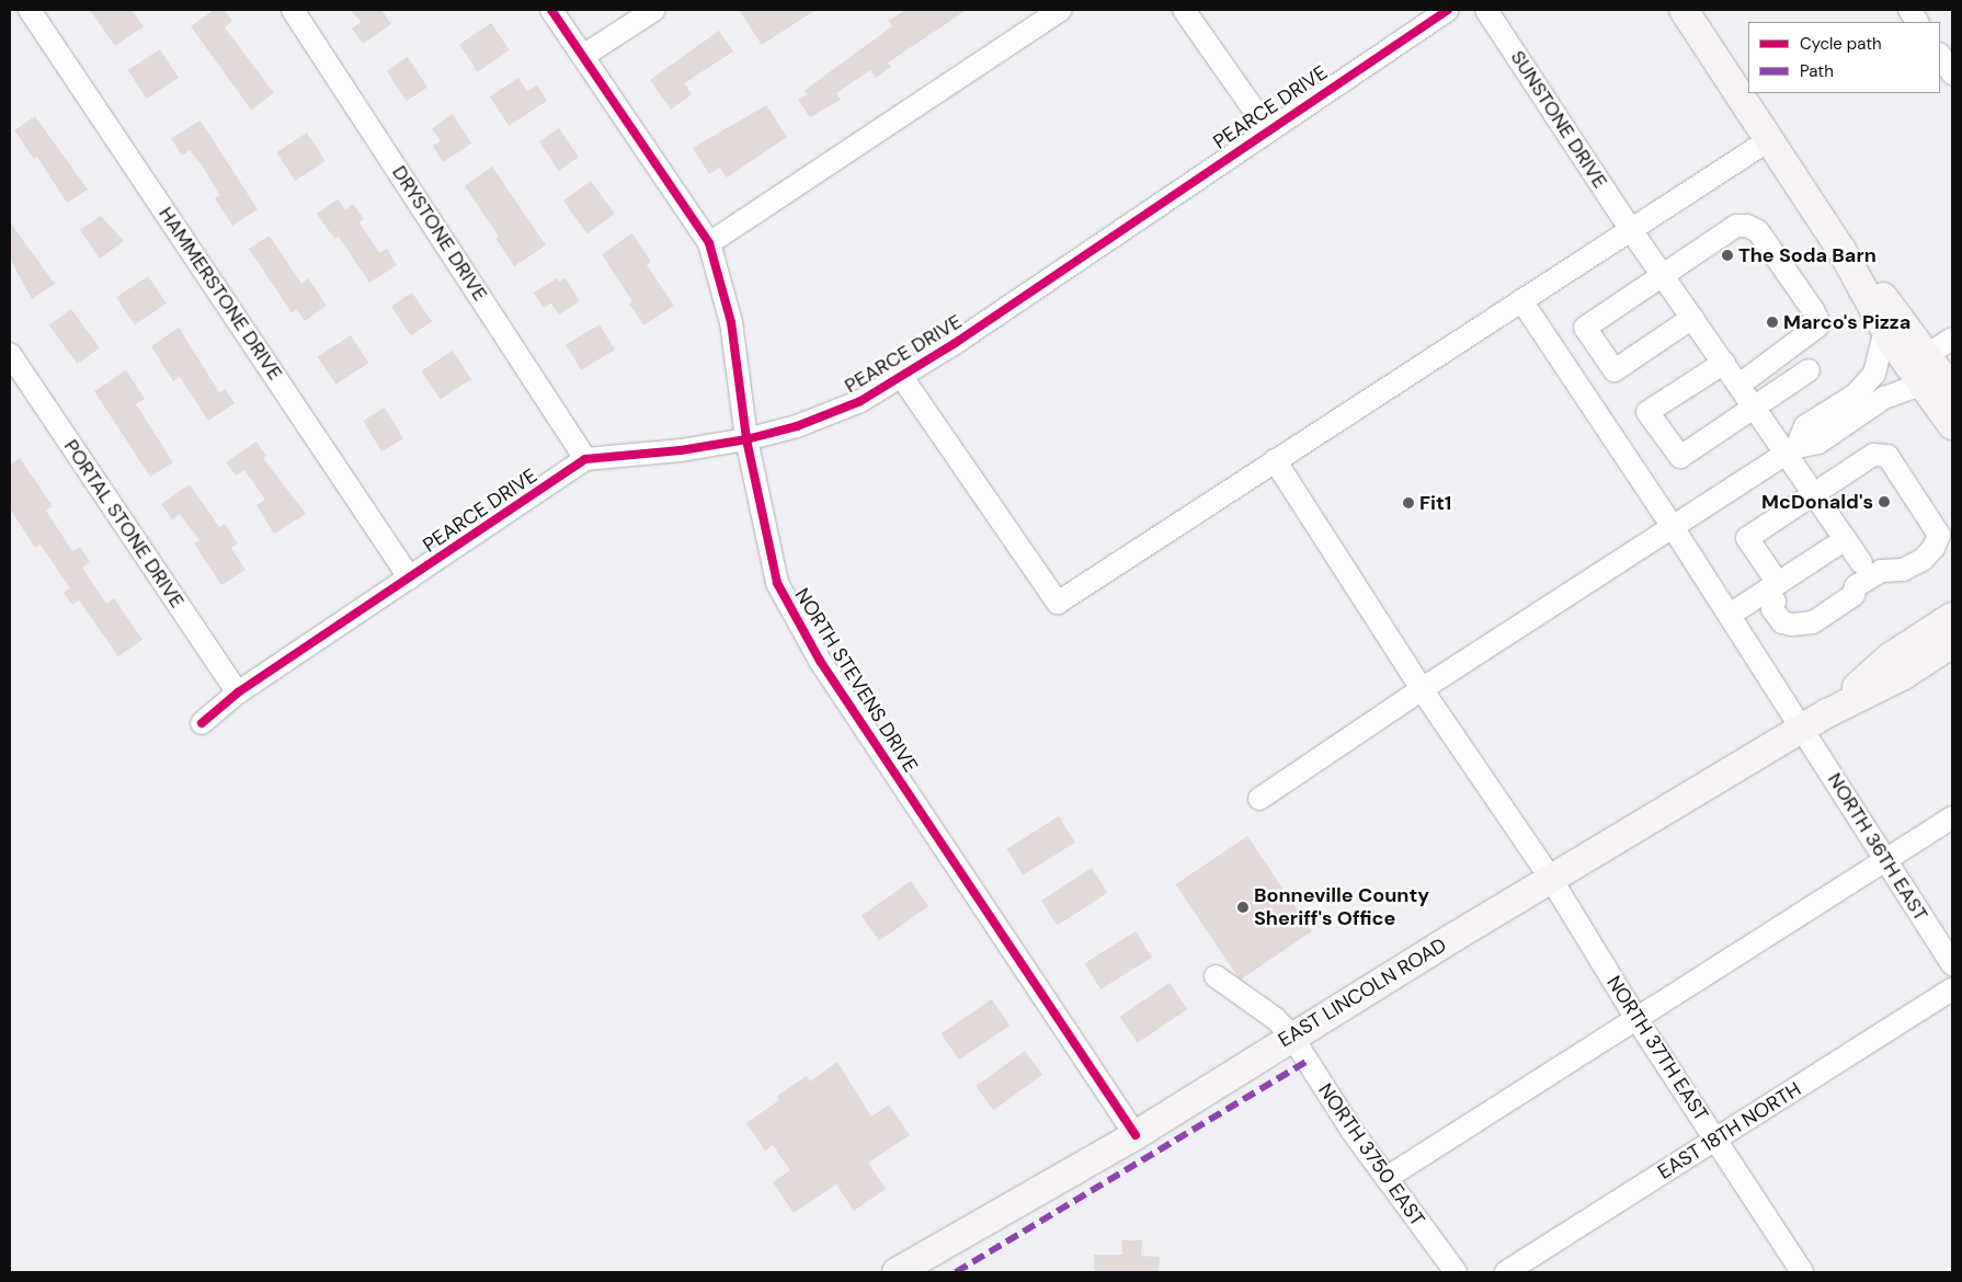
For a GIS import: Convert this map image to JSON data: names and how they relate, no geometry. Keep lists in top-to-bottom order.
{
  "streets": {
    "main road": ["EAST LINCOLN ROAD"],
    "street": [
      "PEARCE DRIVE",
      "SUNSTONE DRIVE",
      "DRYSTONE DRIVE",
      "HAMMERSTONE DRIVE",
      "PORTAL STONE DRIVE",
      "NORTH STEVENS DRIVE",
      "NORTH 36TH EAST",
      "NORTH 37TH EAST",
      "EAST 18TH NORTH",
      "NORTH 3750 EAST"
    ]
  },
  "crossings": [
    ["PEARCE DRIVE", "DRYSTONE DRIVE"],
    ["PEARCE DRIVE", "HAMMERSTONE DRIVE"],
    ["PEARCE DRIVE", "PORTAL STONE DRIVE"],
    ["PEARCE DRIVE", "NORTH STEVENS DRIVE"],
    ["NORTH STEVENS DRIVE", "EAST LINCOLN ROAD"],
    ["NORTH 36TH EAST", "EAST LINCOLN ROAD"],
    ["EAST LINCOLN ROAD", "NORTH 37TH EAST"],
    ["EAST LINCOLN ROAD", "NORTH 3750 EAST"],
    ["NORTH 37TH EAST", "EAST 18TH NORTH"]
  ],
  "places": [
    "The Soda Barn",
    "Marco's Pizza",
    "McDonald's",
    "Fit1",
    "Bonneville County Sheriff's Office"
  ],
  "legend": ["Cycle path", "Path"]
}
